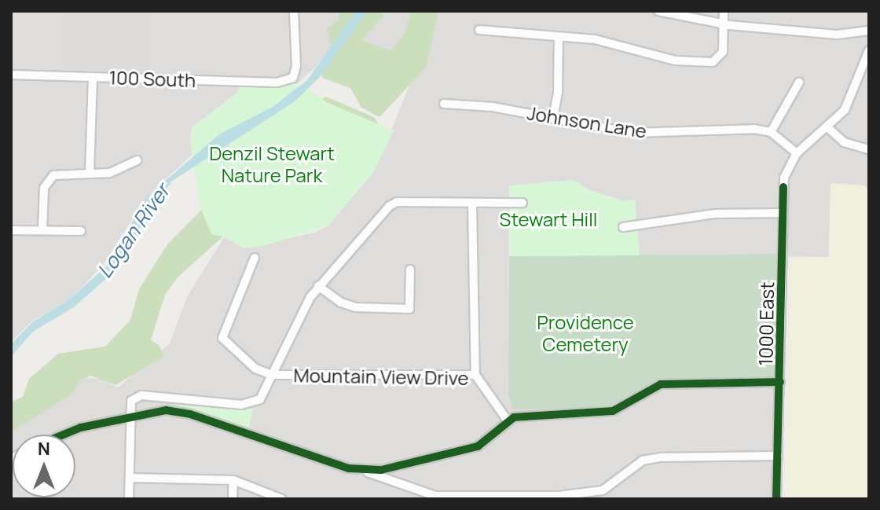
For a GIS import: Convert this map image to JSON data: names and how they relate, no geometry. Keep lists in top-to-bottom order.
{
  "streets": {
    "street": [
      "100 South",
      "Johnson Lane",
      "1000 East",
      "Mountain View Drive"
    ]
  },
  "water": ["Logan River"],
  "parks": ["Denzil Stewart Nature Park", "Stewart Hill", "Providence Cemetery"],
  "north": "top"
}
